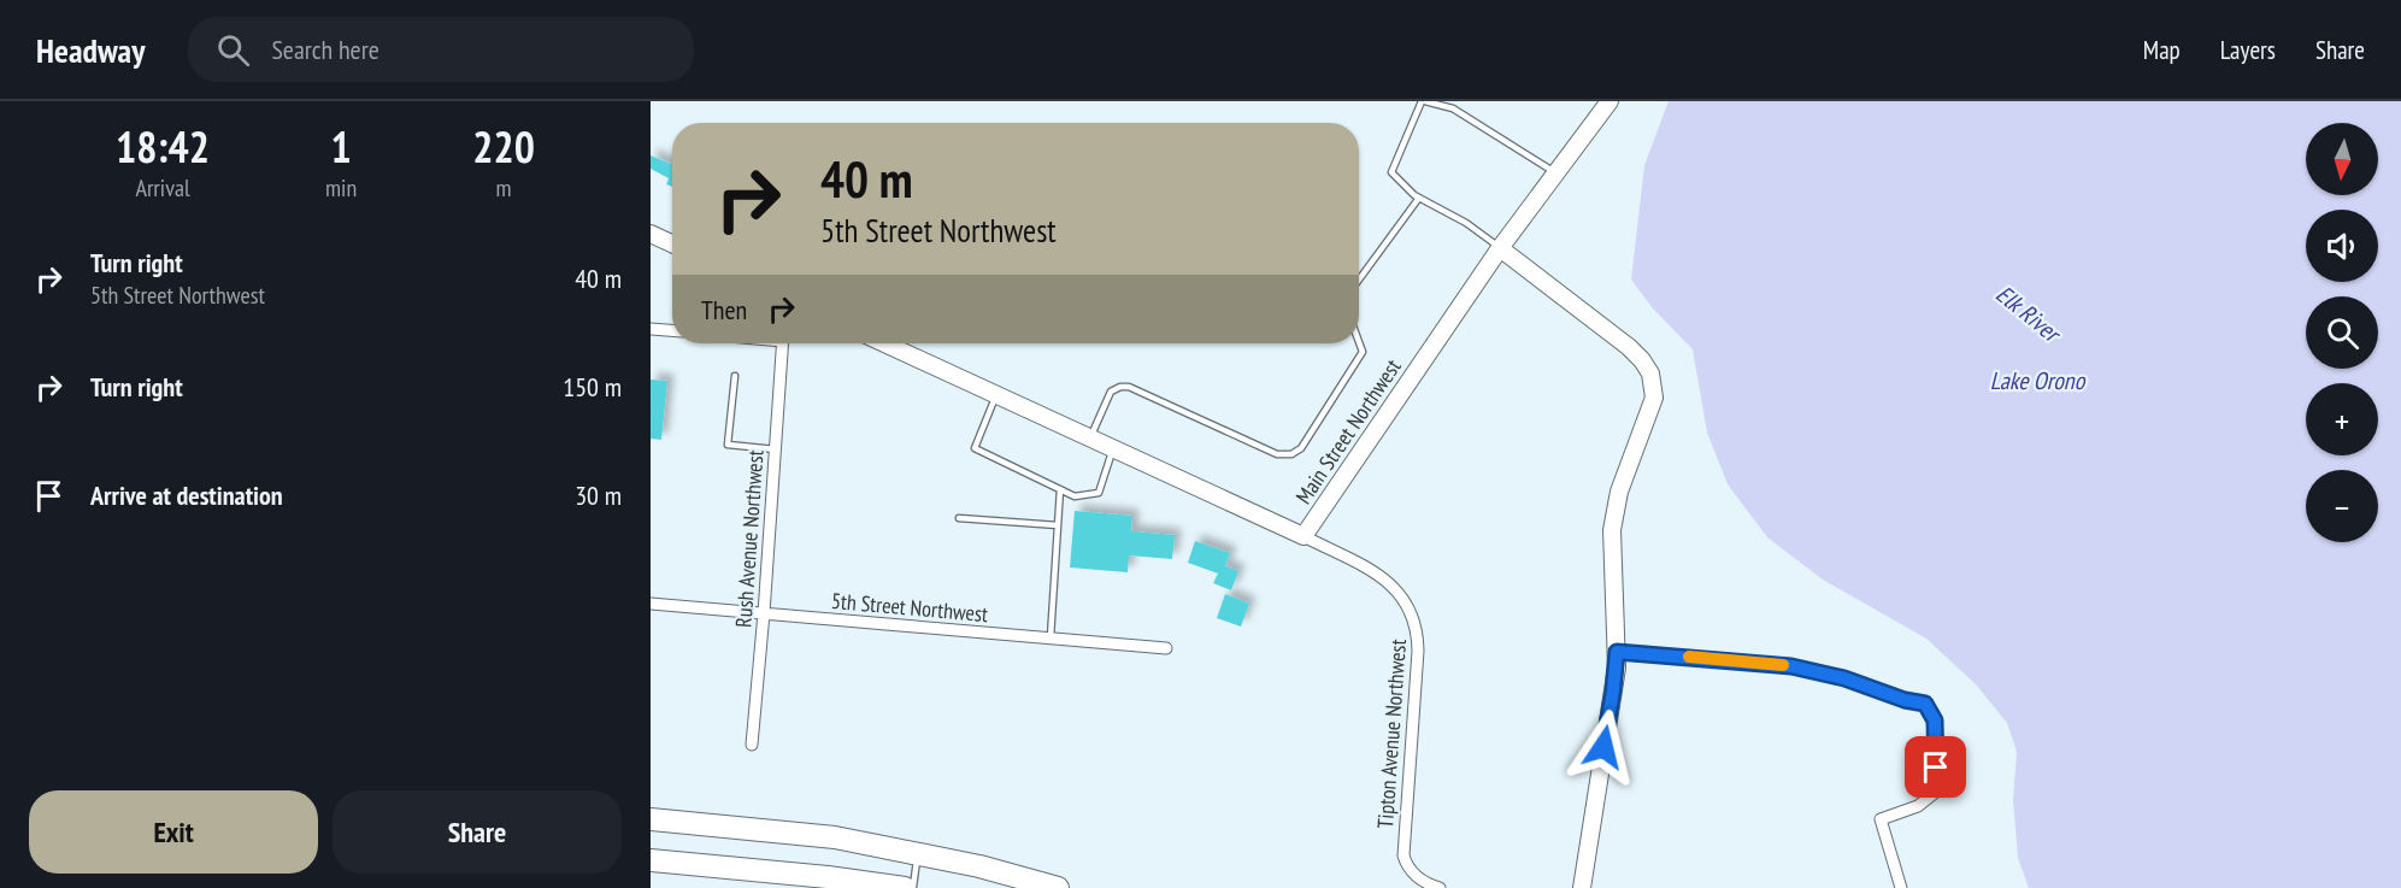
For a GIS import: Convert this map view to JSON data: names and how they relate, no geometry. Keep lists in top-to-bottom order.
{
  "streets": {
    "street": [
      "Main Street Northwest",
      "Rush Avenue Northwest",
      "5th Street Northwest",
      "Tipton Avenue Northwest"
    ]
  },
  "crossings": [
    ["Main Street Northwest", "Tipton Avenue Northwest"],
    ["Rush Avenue Northwest", "5th Street Northwest"]
  ],
  "water": ["Elk River", "Lake Orono"],
  "north": "bottom",
  "page": {
    "header": "Headway",
    "search": "Search here",
    "nav": ["Map", "Layers", "Share"],
    "eta": [
      "18:42",
      "Arrival",
      "1",
      "min",
      "220",
      "m"
    ],
    "map_buttons": ["+", "−"],
    "turn": ["40 m", "5th Street Northwest"],
    "list": [
      {
        "name": "Turn right",
        "note": "5th Street Northwest",
        "value": "40 m"
      },
      {
        "name": "Turn right",
        "value": "150 m"
      },
      {
        "name": "Arrive at destination",
        "value": "30 m"
      }
    ],
    "then": "Then",
    "buttons": ["Exit", "Share"]
  }
}
